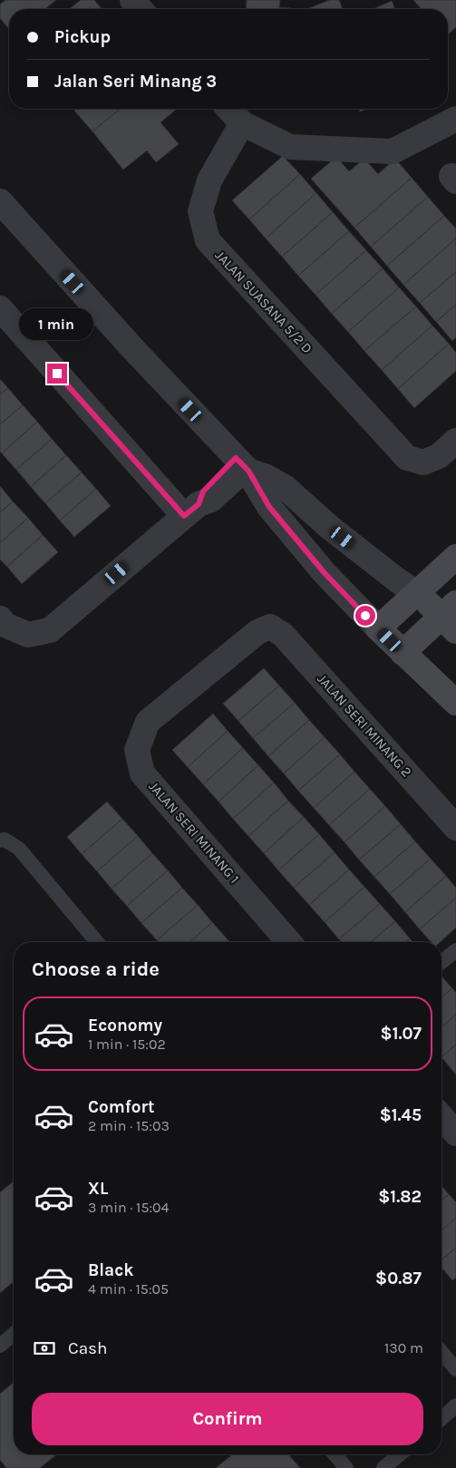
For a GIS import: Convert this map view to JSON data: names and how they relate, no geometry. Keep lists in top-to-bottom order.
{
  "streets": {
    "street": ["JALAN SUASANA 5/2 D", "JALAN SERI MINANG 2", "JALAN SERI MINANG 1"]
  },
  "crossings": [
    ["JALAN SERI MINANG 2", "JALAN SERI MINANG 1"]
  ],
  "page": {
    "banner": ["Pickup", "Jalan Seri Minang 3"],
    "bubble": "1 min",
    "heading": "Choose a ride",
    "list": [
      {
        "name": "Economy",
        "note": "1 min · 15:02",
        "value": "$1.07"
      },
      {
        "name": "Comfort",
        "note": "2 min · 15:03",
        "value": "$1.45"
      },
      {
        "name": "XL",
        "note": "3 min · 15:04",
        "value": "$1.82"
      },
      {
        "name": "Black",
        "note": "4 min · 15:05",
        "value": "$0.87"
      }
    ],
    "pay": ["Cash", "130 m"],
    "buttons": "Confirm"
  }
}
